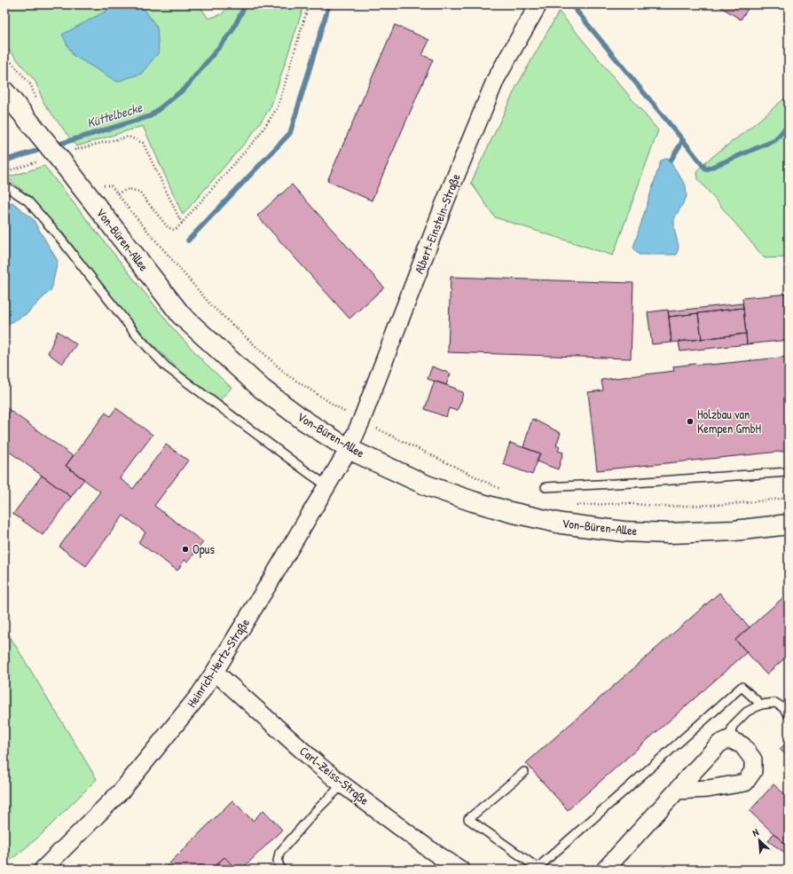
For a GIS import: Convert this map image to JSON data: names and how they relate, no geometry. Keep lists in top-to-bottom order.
{
  "streets": {
    "street": [
      "Albert-Einstein-Straße",
      "Von-Büren-Allee",
      "Heinrich-Hertz-Straße",
      "Carl-Zeiss-Straße"
    ]
  },
  "crossings": [
    ["Albert-Einstein-Straße", "Von-Büren-Allee"],
    ["Albert-Einstein-Straße", "Heinrich-Hertz-Straße"],
    ["Von-Büren-Allee", "Heinrich-Hertz-Straße"],
    ["Heinrich-Hertz-Straße", "Carl-Zeiss-Straße"]
  ],
  "water": ["Küttelbecke"],
  "places": ["Holzbau van Kempen GmbH", "Opus"],
  "north": "top left"
}
